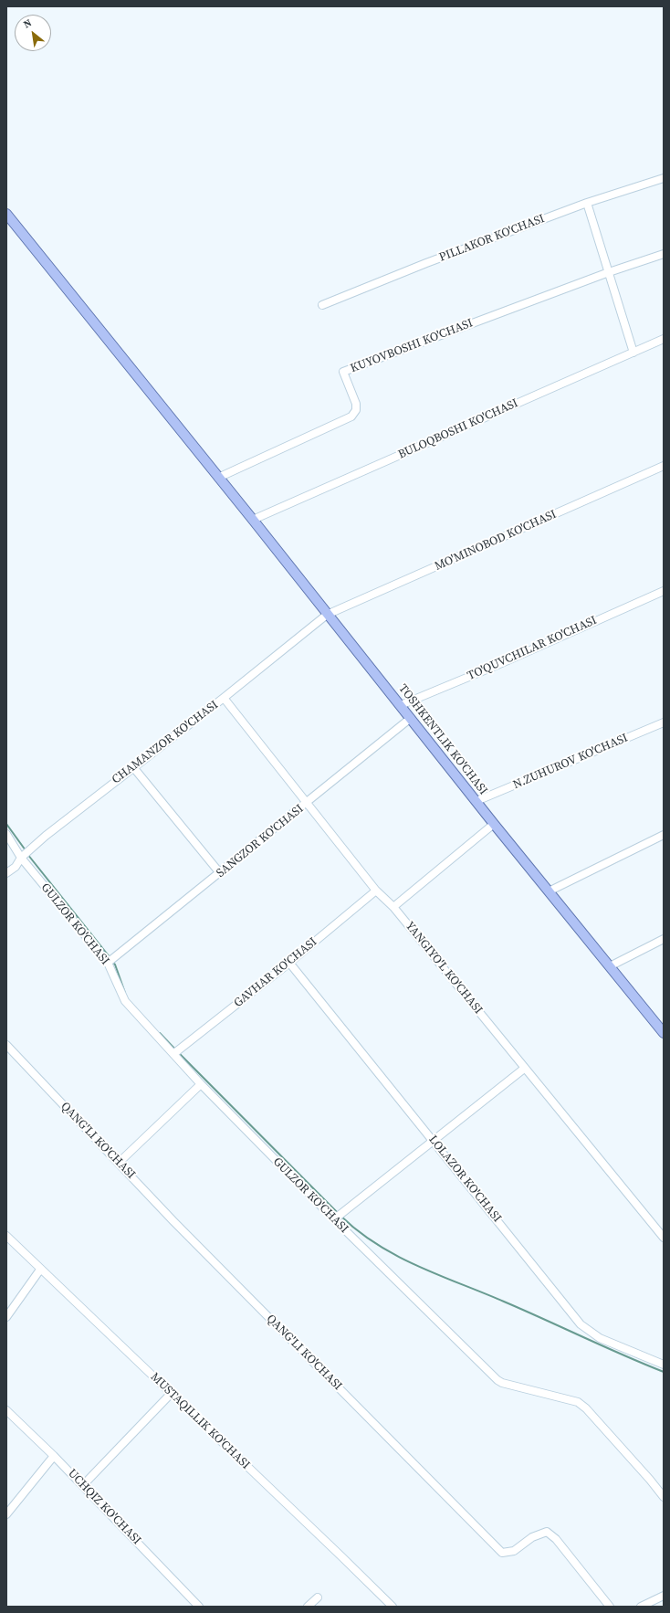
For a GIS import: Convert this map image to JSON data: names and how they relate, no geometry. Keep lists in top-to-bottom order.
{
  "streets": {
    "main road": ["TOSHKENTLIK KO'CHASI"],
    "street": [
      "PILLAKOR KO'CHASI",
      "KUYOVBOSHI KO'CHASI",
      "BULOQBOSHI KO'CHASI",
      "MO'MINOBOD KO'CHASI",
      "TO'QUVCHILAR KO'CHASI",
      "CHAMANZOR KO'CHASI",
      "N.ZUHUROV KO'CHASI",
      "SANGZOR KO'CHASI",
      "GULZOR KO'CHASI",
      "YANGIYO'L KO'CHASI",
      "GAVHAR KO'CHASI",
      "QANG'LI KO'CHASI",
      "LOLAZOR KO'CHASI",
      "MUSTAQILLIK KO'CHASI",
      "UCHQIZ KO'CHASI"
    ]
  },
  "crossings": [
    ["KUYOVBOSHI KO'CHASI", "TOSHKENTLIK KO'CHASI"],
    ["BULOQBOSHI KO'CHASI", "TOSHKENTLIK KO'CHASI"],
    ["MO'MINOBOD KO'CHASI", "TOSHKENTLIK KO'CHASI"],
    ["MO'MINOBOD KO'CHASI", "CHAMANZOR KO'CHASI"],
    ["TO'QUVCHILAR KO'CHASI", "TOSHKENTLIK KO'CHASI"],
    ["TOSHKENTLIK KO'CHASI", "CHAMANZOR KO'CHASI"],
    ["TOSHKENTLIK KO'CHASI", "N.ZUHUROV KO'CHASI"],
    ["TOSHKENTLIK KO'CHASI", "SANGZOR KO'CHASI"],
    ["CHAMANZOR KO'CHASI", "GULZOR KO'CHASI"],
    ["CHAMANZOR KO'CHASI", "YANGIYO'L KO'CHASI"],
    ["SANGZOR KO'CHASI", "GULZOR KO'CHASI"],
    ["SANGZOR KO'CHASI", "YANGIYO'L KO'CHASI"],
    ["GULZOR KO'CHASI", "GAVHAR KO'CHASI"],
    ["YANGIYO'L KO'CHASI", "GAVHAR KO'CHASI"],
    ["GAVHAR KO'CHASI", "LOLAZOR KO'CHASI"]
  ],
  "north": "top left"
}
